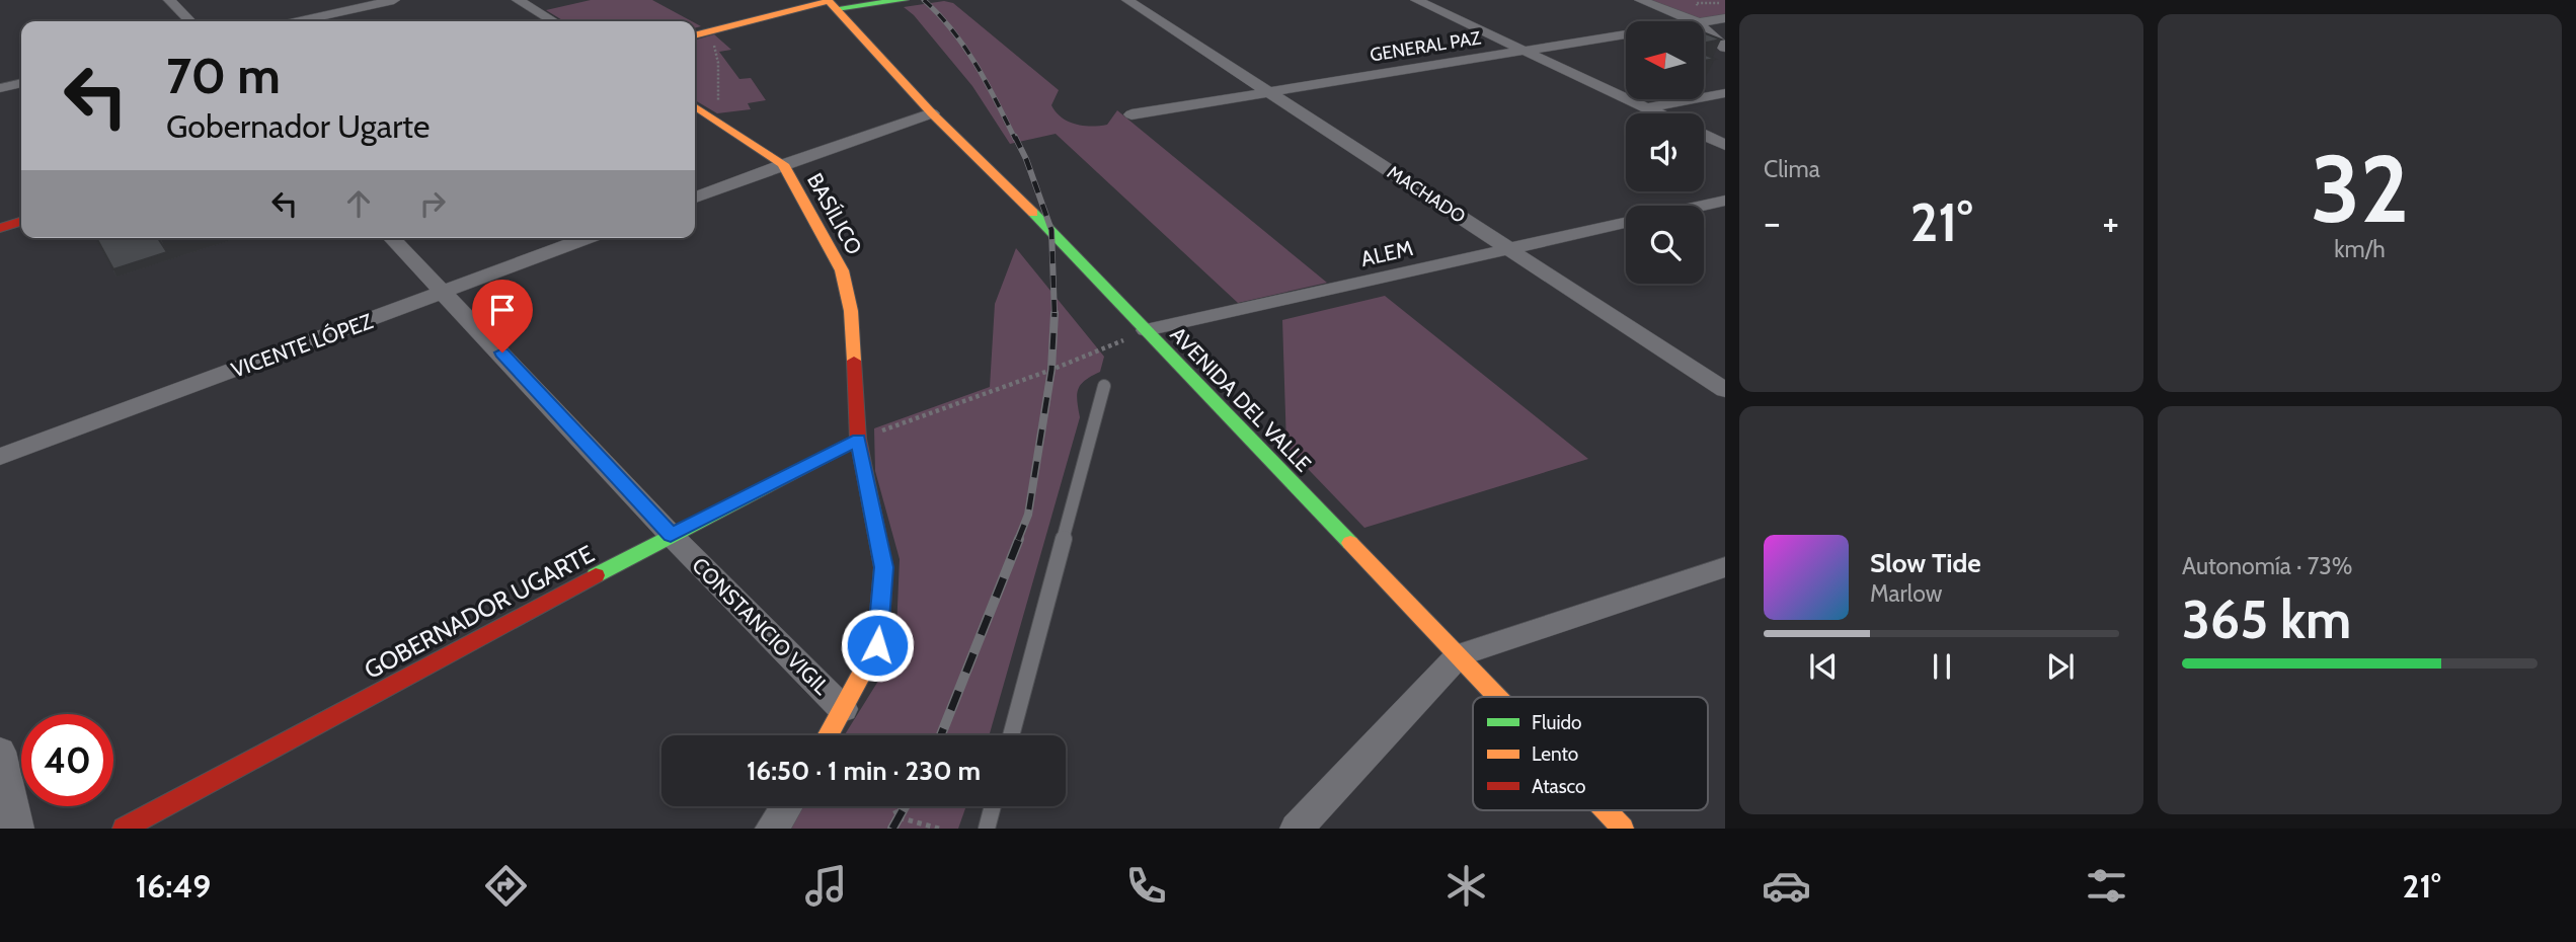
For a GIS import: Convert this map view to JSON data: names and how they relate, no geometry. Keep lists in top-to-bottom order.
{
  "streets": {
    "street": [
      "GENERAL PAZ",
      "MACHADO",
      "BASÍLICO",
      "ALEM",
      "VICENTE LÓPEZ",
      "AVENIDA DEL VALLE",
      "GOBERNADOR UGARTE",
      "CONSTANCIO VIGIL"
    ]
  },
  "crossings": [
    ["GENERAL PAZ", "MACHADO"],
    ["MACHADO", "ALEM"],
    ["BASÍLICO", "GOBERNADOR UGARTE"],
    ["BASÍLICO", "CONSTANCIO VIGIL"],
    ["ALEM", "AVENIDA DEL VALLE"],
    ["VICENTE LÓPEZ", "CONSTANCIO VIGIL"],
    ["GOBERNADOR UGARTE", "CONSTANCIO VIGIL"]
  ],
  "legend": ["Fluido", "Lento", "Atasco"],
  "north": "left",
  "page": {
    "tile": [
      "Clima",
      ["32", "km/h"],
      ["Autonomía · 73%", "365 km"]
    ],
    "turn": ["70 m", "Gobernador Ugarte"],
    "heat": ["−", "21°", "+"],
    "song": ["Slow Tide", "Marlow"],
    "limit": "40",
    "trip": "16:50 · 1 min · 230 m",
    "tabs": ["16:49", "21°"]
  }
}
